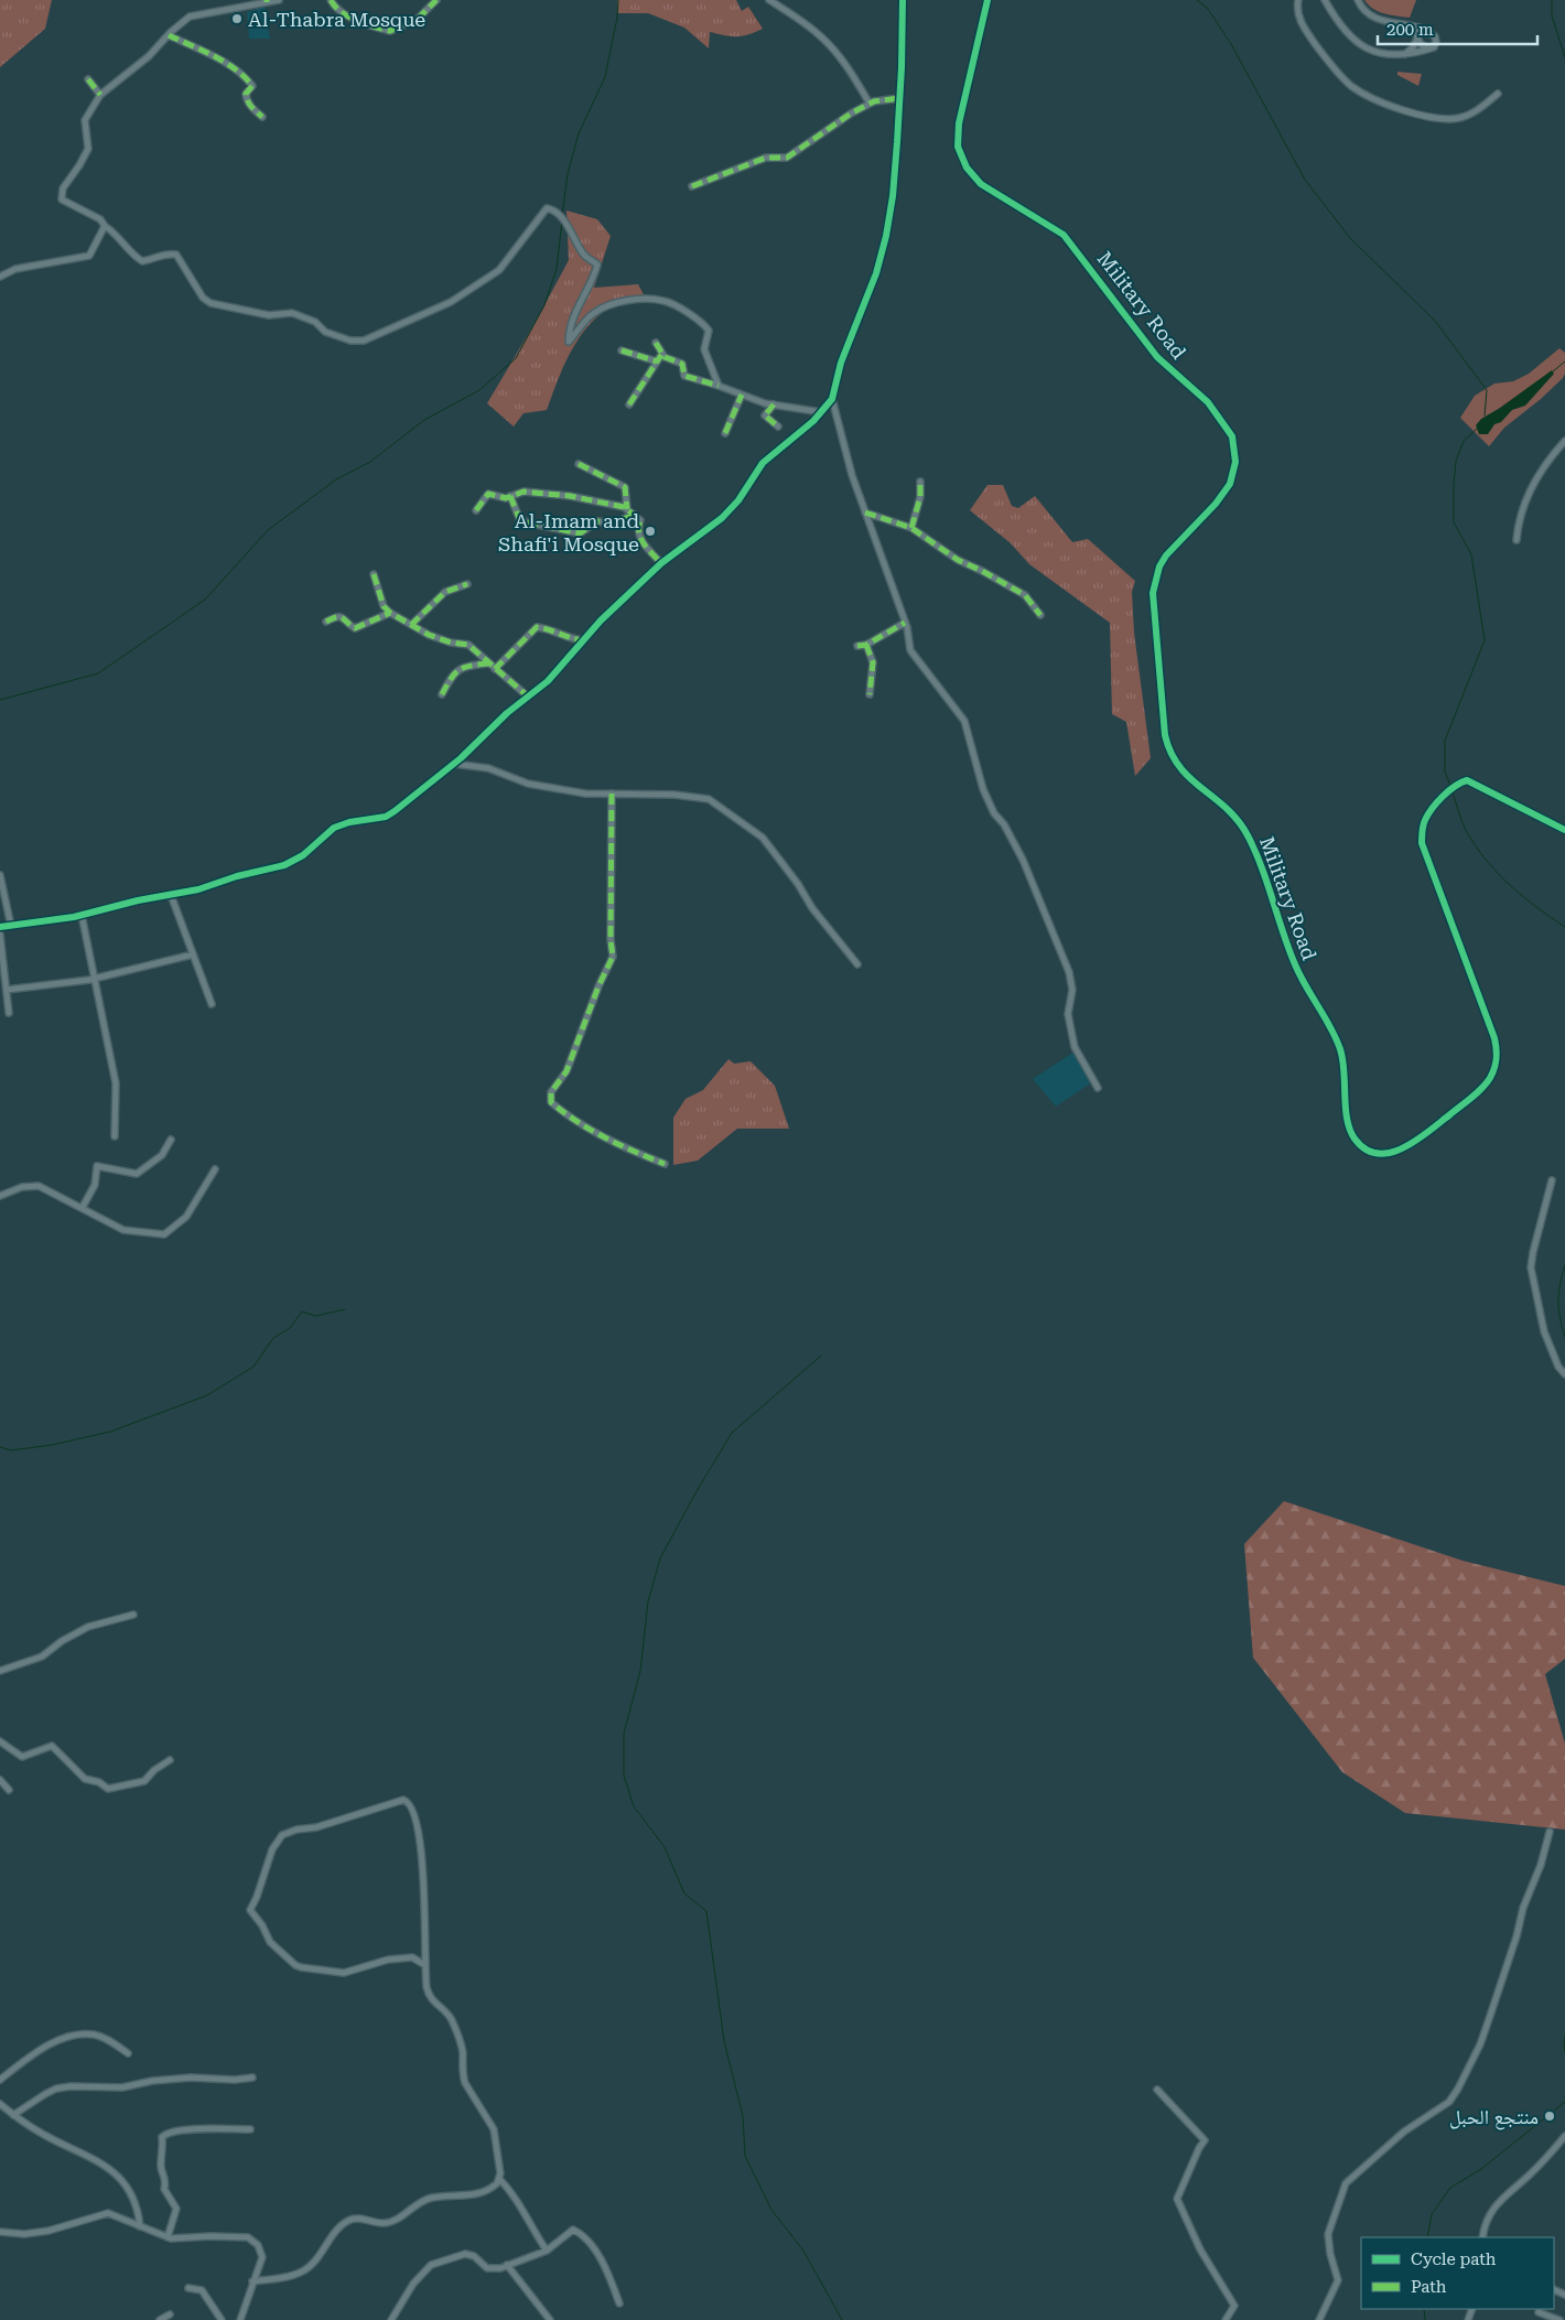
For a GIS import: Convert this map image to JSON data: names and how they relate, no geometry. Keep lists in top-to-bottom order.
{
  "streets": {
    "street": ["Military Road"]
  },
  "places": ["Al-Thabra Mosque", "Al-Imam and Shafi'i Mosque", "منتجع الحبل"],
  "legend": ["Cycle path", "Path"],
  "scale_bar": "200 m"
}
